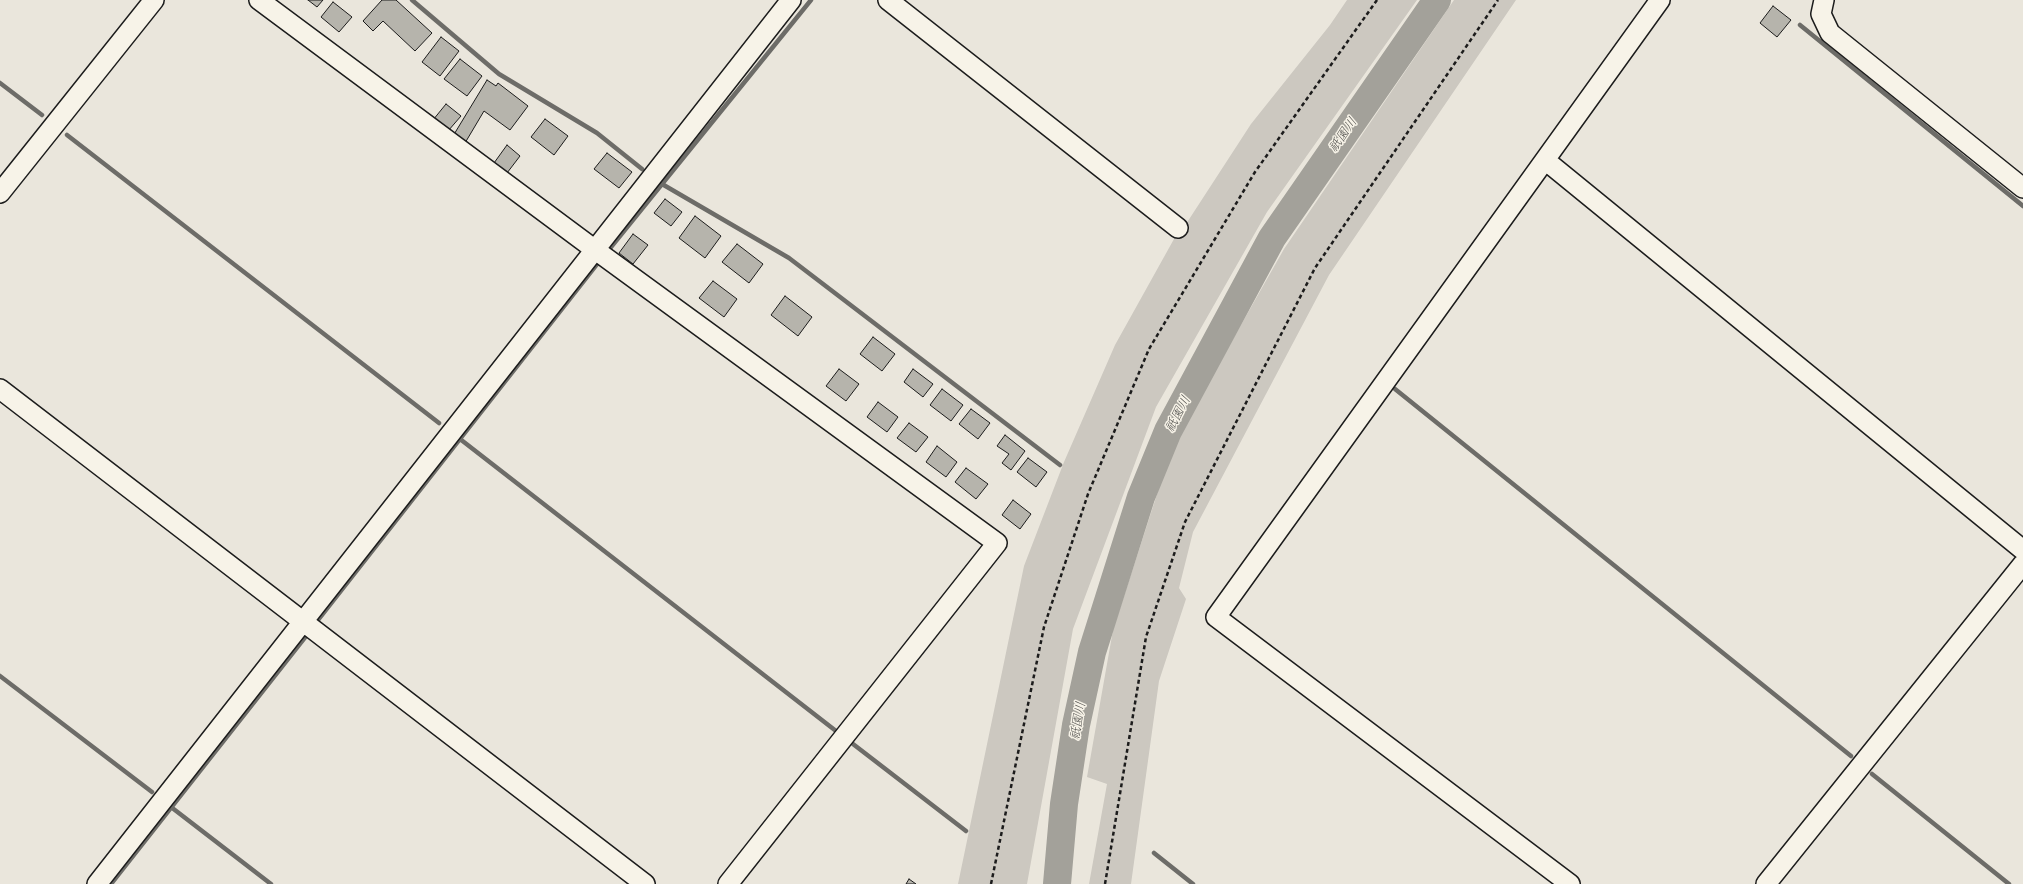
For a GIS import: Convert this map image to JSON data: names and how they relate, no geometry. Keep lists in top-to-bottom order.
{
  "water": ["祇園川"]
}
